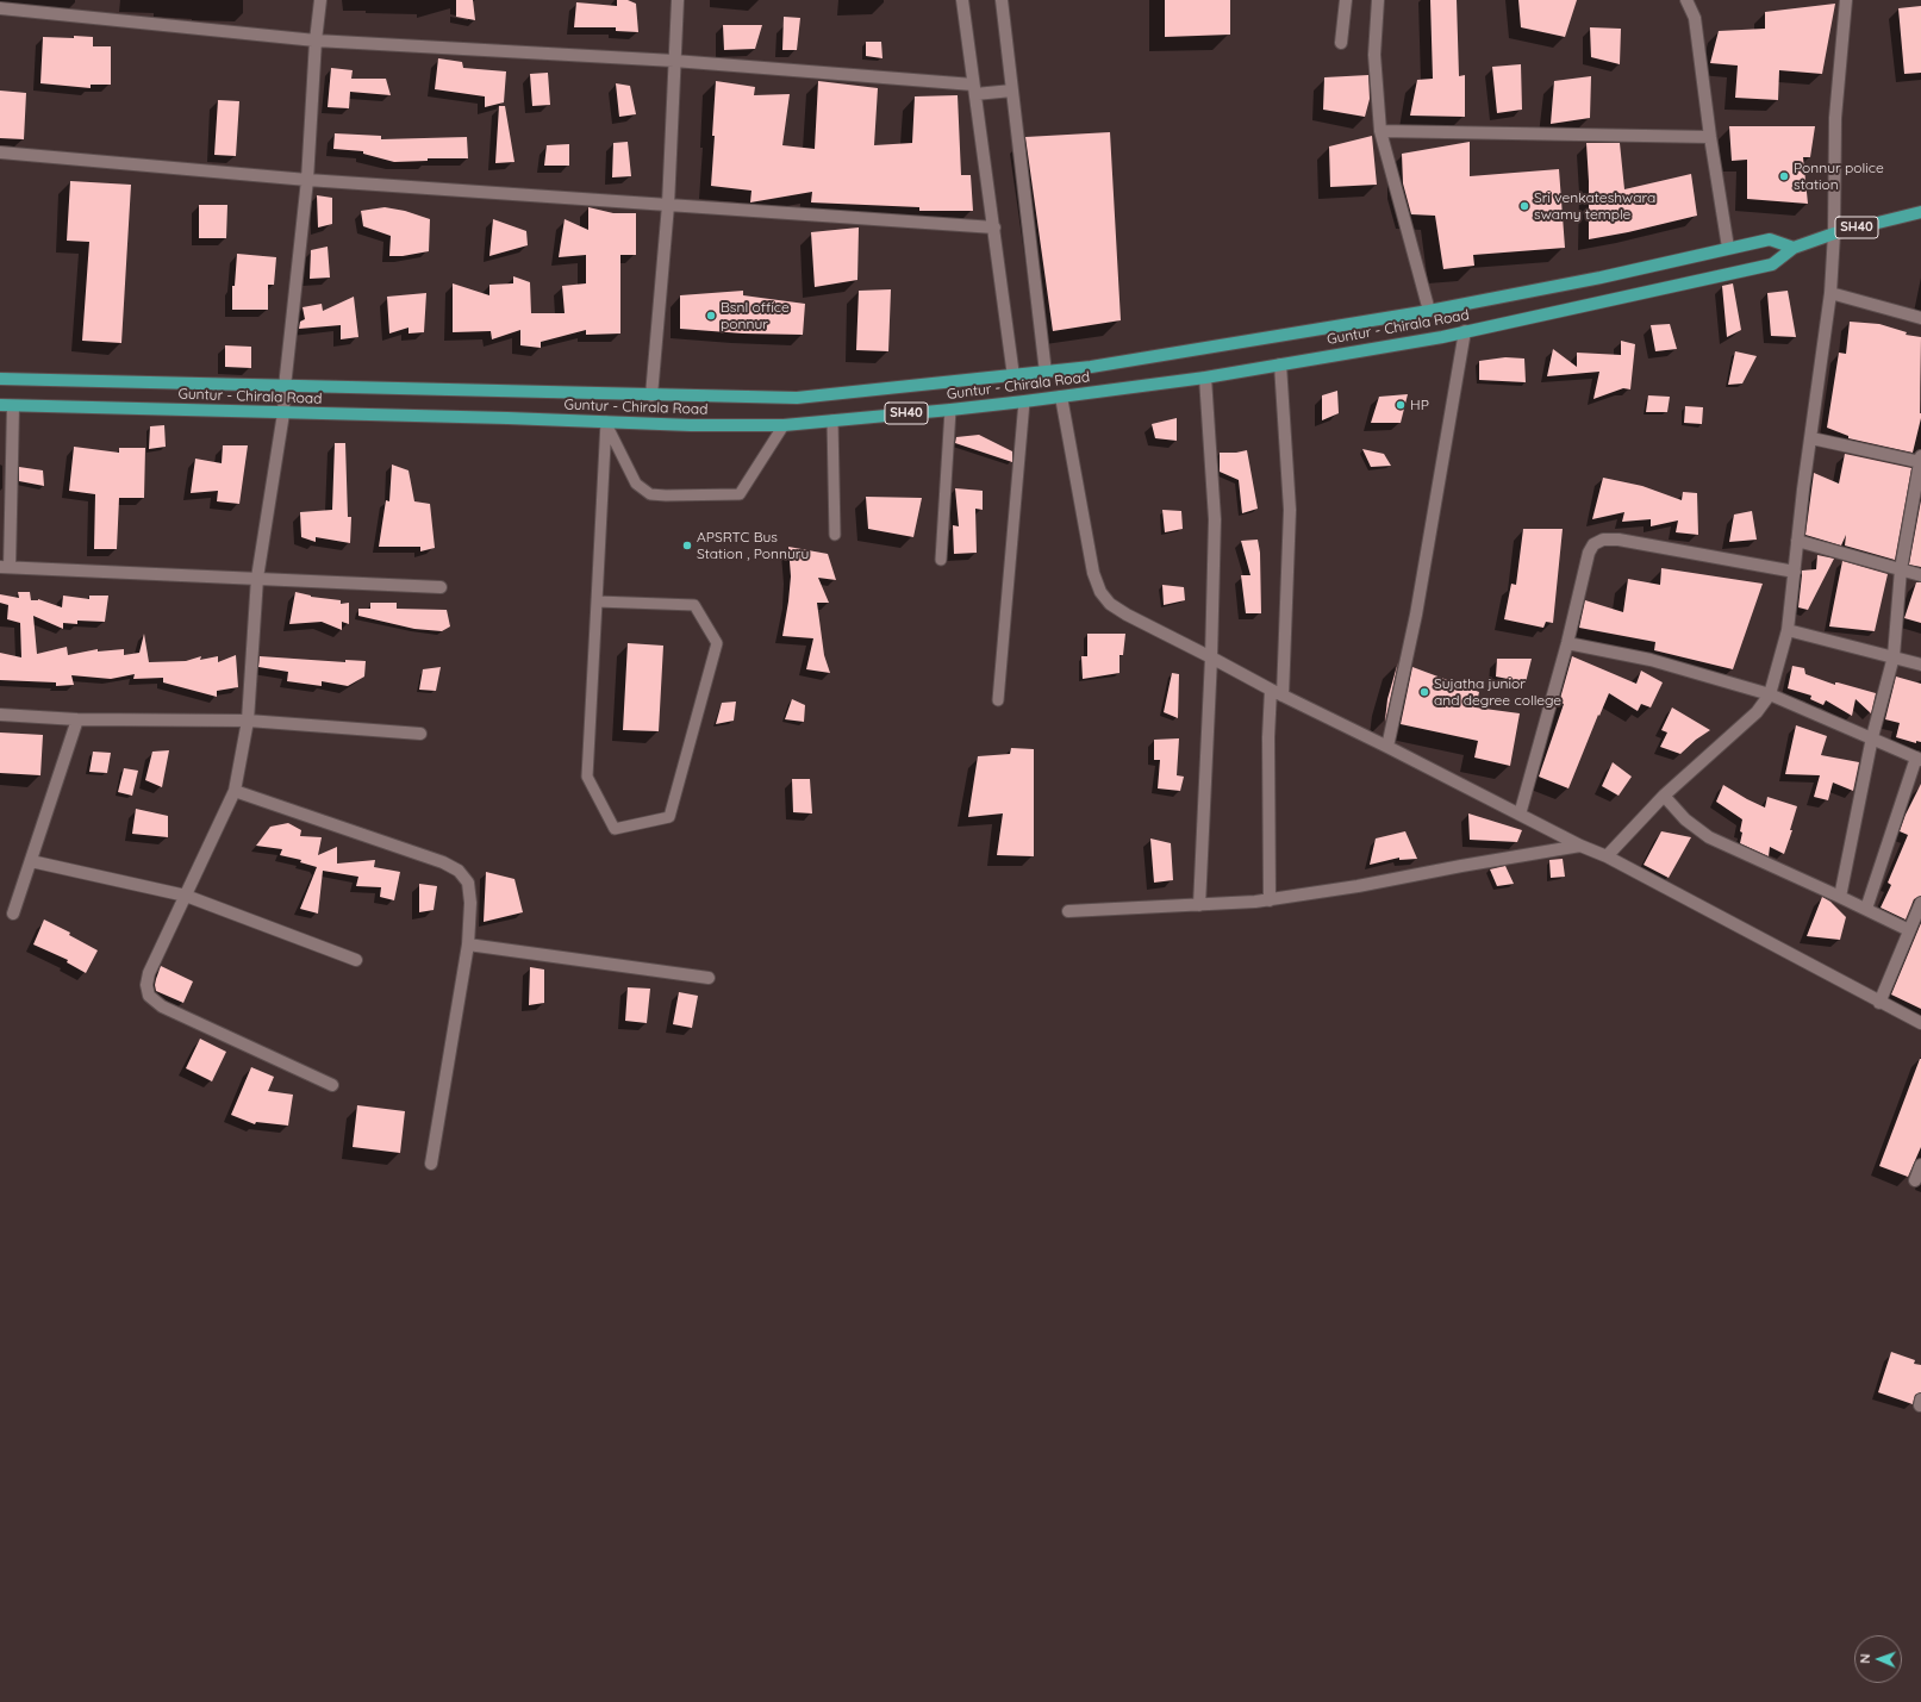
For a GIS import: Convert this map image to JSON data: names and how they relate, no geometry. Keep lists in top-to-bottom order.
{
  "streets": {
    "main road": ["SH40", "Guntur - Chirala Road"]
  },
  "places": [
    "Ponnur police station",
    "Sri venkateshwara swamy temple",
    "Bsnl office ponnur",
    "HP",
    "APSRTC Bus Station , Ponnuru",
    "Sujatha junior and degree college"
  ],
  "north": "left"
}
